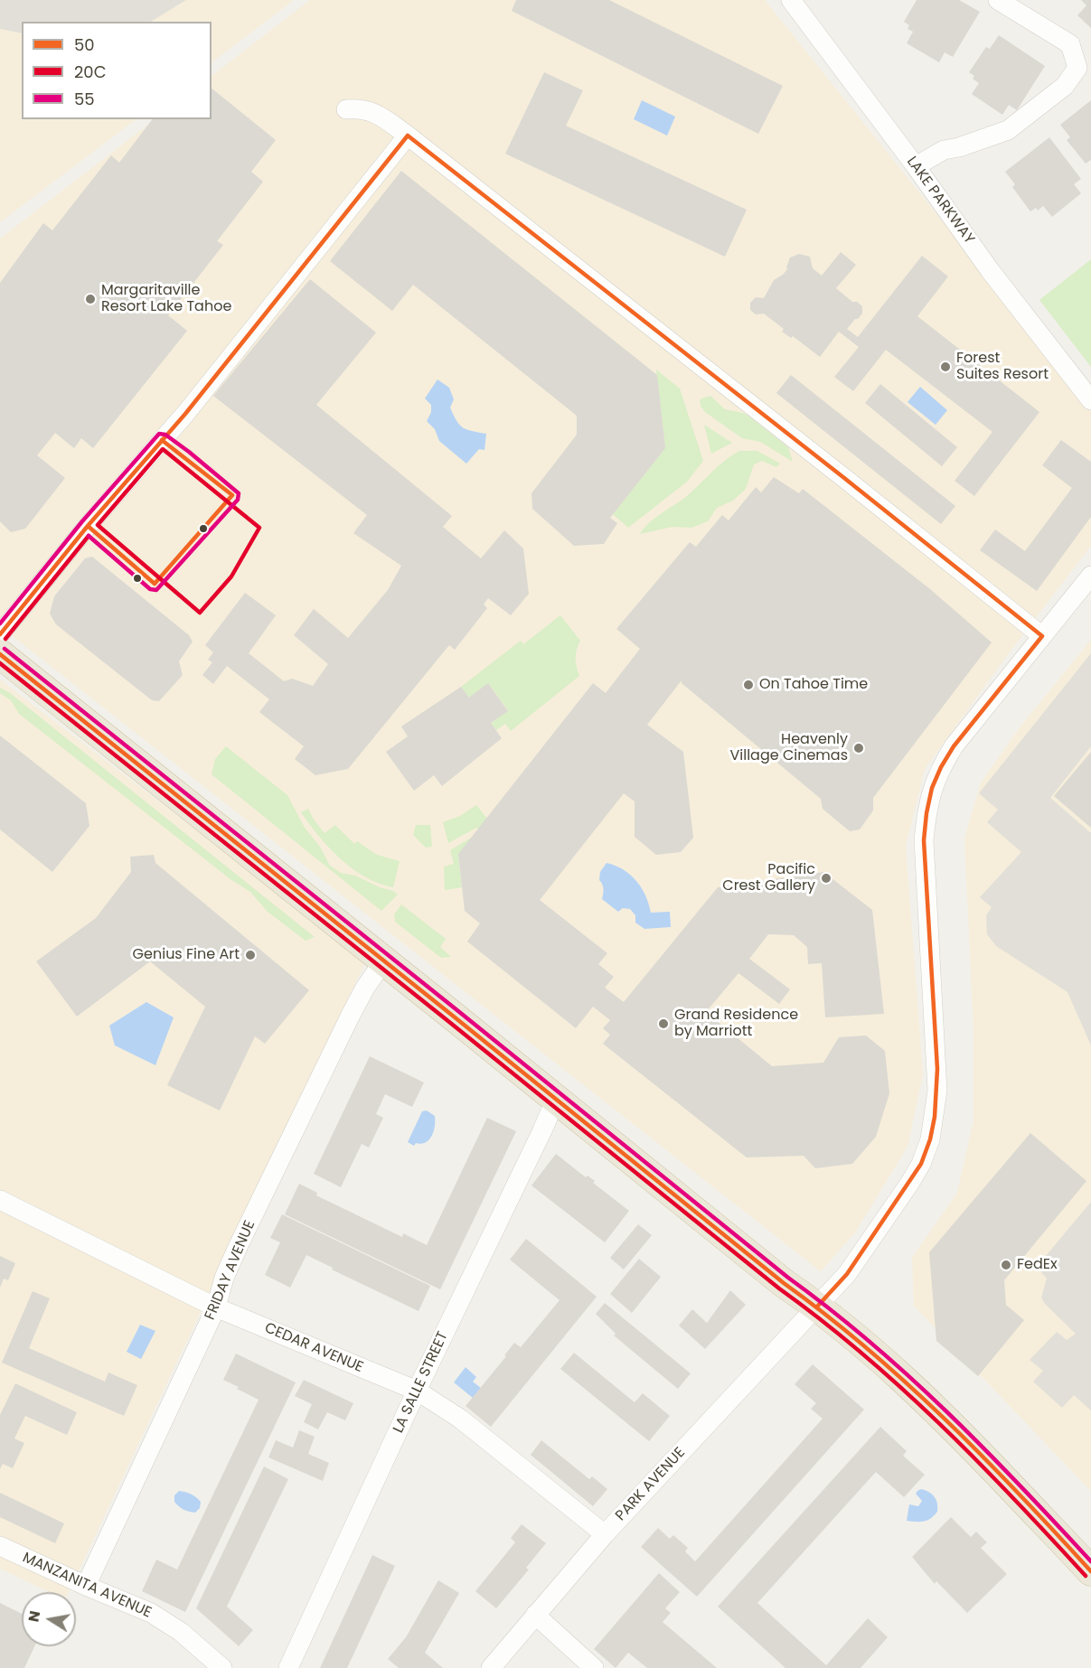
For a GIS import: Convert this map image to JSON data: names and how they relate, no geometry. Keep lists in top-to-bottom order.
{
  "streets": {
    "street": [
      "LAKE PARKWAY",
      "FRIDAY AVENUE",
      "CEDAR AVENUE",
      "LA SALLE STREET",
      "PARK AVENUE",
      "MANZANITA AVENUE"
    ]
  },
  "crossings": [
    ["FRIDAY AVENUE", "CEDAR AVENUE"],
    ["FRIDAY AVENUE", "MANZANITA AVENUE"],
    ["CEDAR AVENUE", "LA SALLE STREET"],
    ["CEDAR AVENUE", "PARK AVENUE"]
  ],
  "places": [
    "Margaritaville Resort Lake Tahoe",
    "Forest Suites Resort",
    "On Tahoe Time",
    "Heavenly Village Cinemas",
    "Pacific Crest Gallery",
    "Genius Fine Art",
    "Grand Residence by Marriott",
    "FedEx"
  ],
  "lines": ["transit line 50", "transit line 55", "transit line 20C"],
  "legend": ["50", "20C", "55"],
  "north": "left"
}
